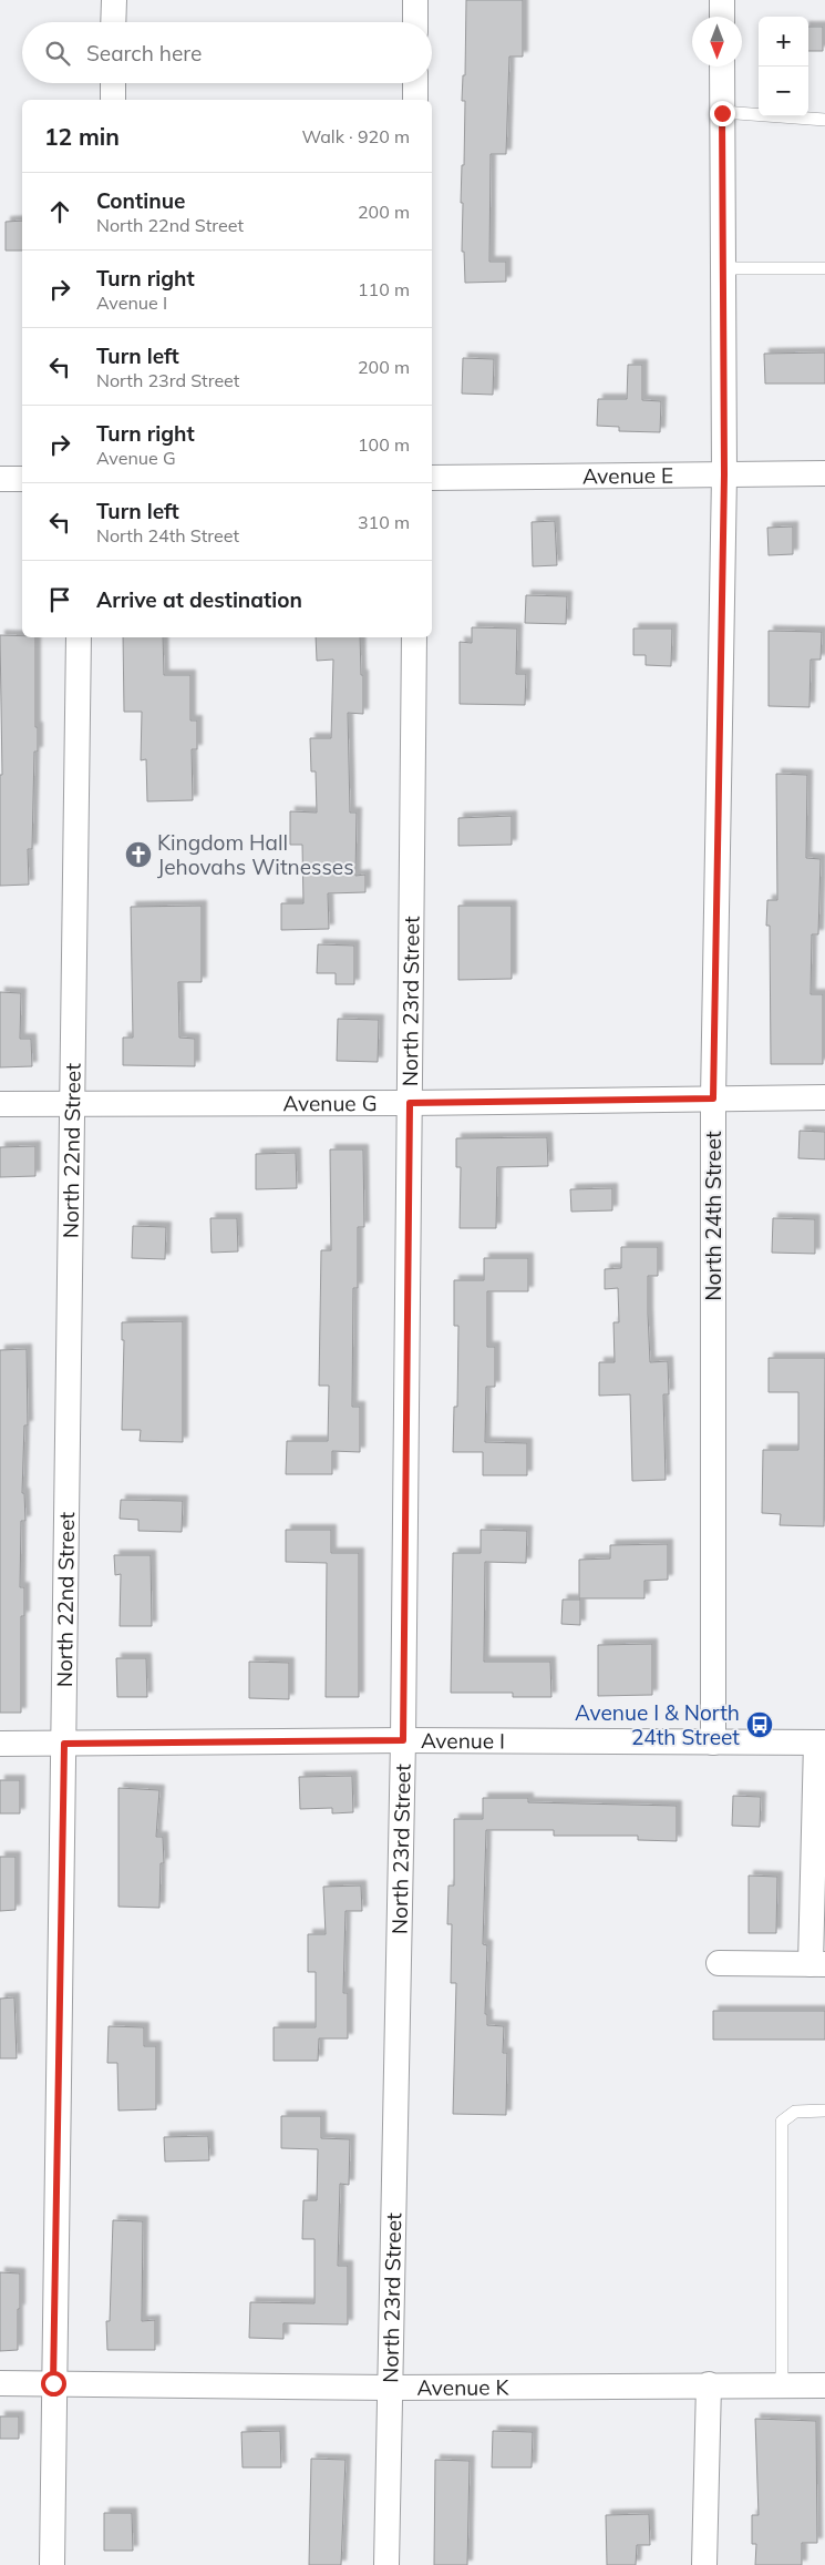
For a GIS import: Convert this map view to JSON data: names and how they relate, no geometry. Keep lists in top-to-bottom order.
{
  "streets": {
    "street": [
      "Avenue E",
      "North 23rd Street",
      "Avenue G",
      "North 22nd Street",
      "North 24th Street",
      "Avenue I",
      "Avenue K"
    ]
  },
  "crossings": [
    ["Avenue E", "North 24th Street"],
    ["North 23rd Street", "Avenue G"],
    ["North 23rd Street", "Avenue I"],
    ["North 23rd Street", "Avenue K"],
    ["Avenue G", "North 22nd Street"],
    ["Avenue G", "North 24th Street"],
    ["North 22nd Street", "Avenue I"],
    ["North 22nd Street", "Avenue K"],
    ["North 24th Street", "Avenue I"]
  ],
  "places": {
    "church": ["Kingdom Hall Jehovahs Witnesses"],
    "bus stop": ["Avenue I & North 24th Street"]
  },
  "north": "bottom",
  "page": {
    "map_buttons": ["+", "−"],
    "search": "Search here",
    "heading": ["12 min", "Walk · 920 m"],
    "list": [
      ["Continue", "North 22nd Street", "200 m"],
      ["Turn right", "Avenue I", "110 m"],
      ["Turn left", "North 23rd Street", "200 m"],
      ["Turn right", "Avenue G", "100 m"],
      ["Turn left", "North 24th Street", "310 m"],
      "Arrive at destination"
    ]
  }
}
